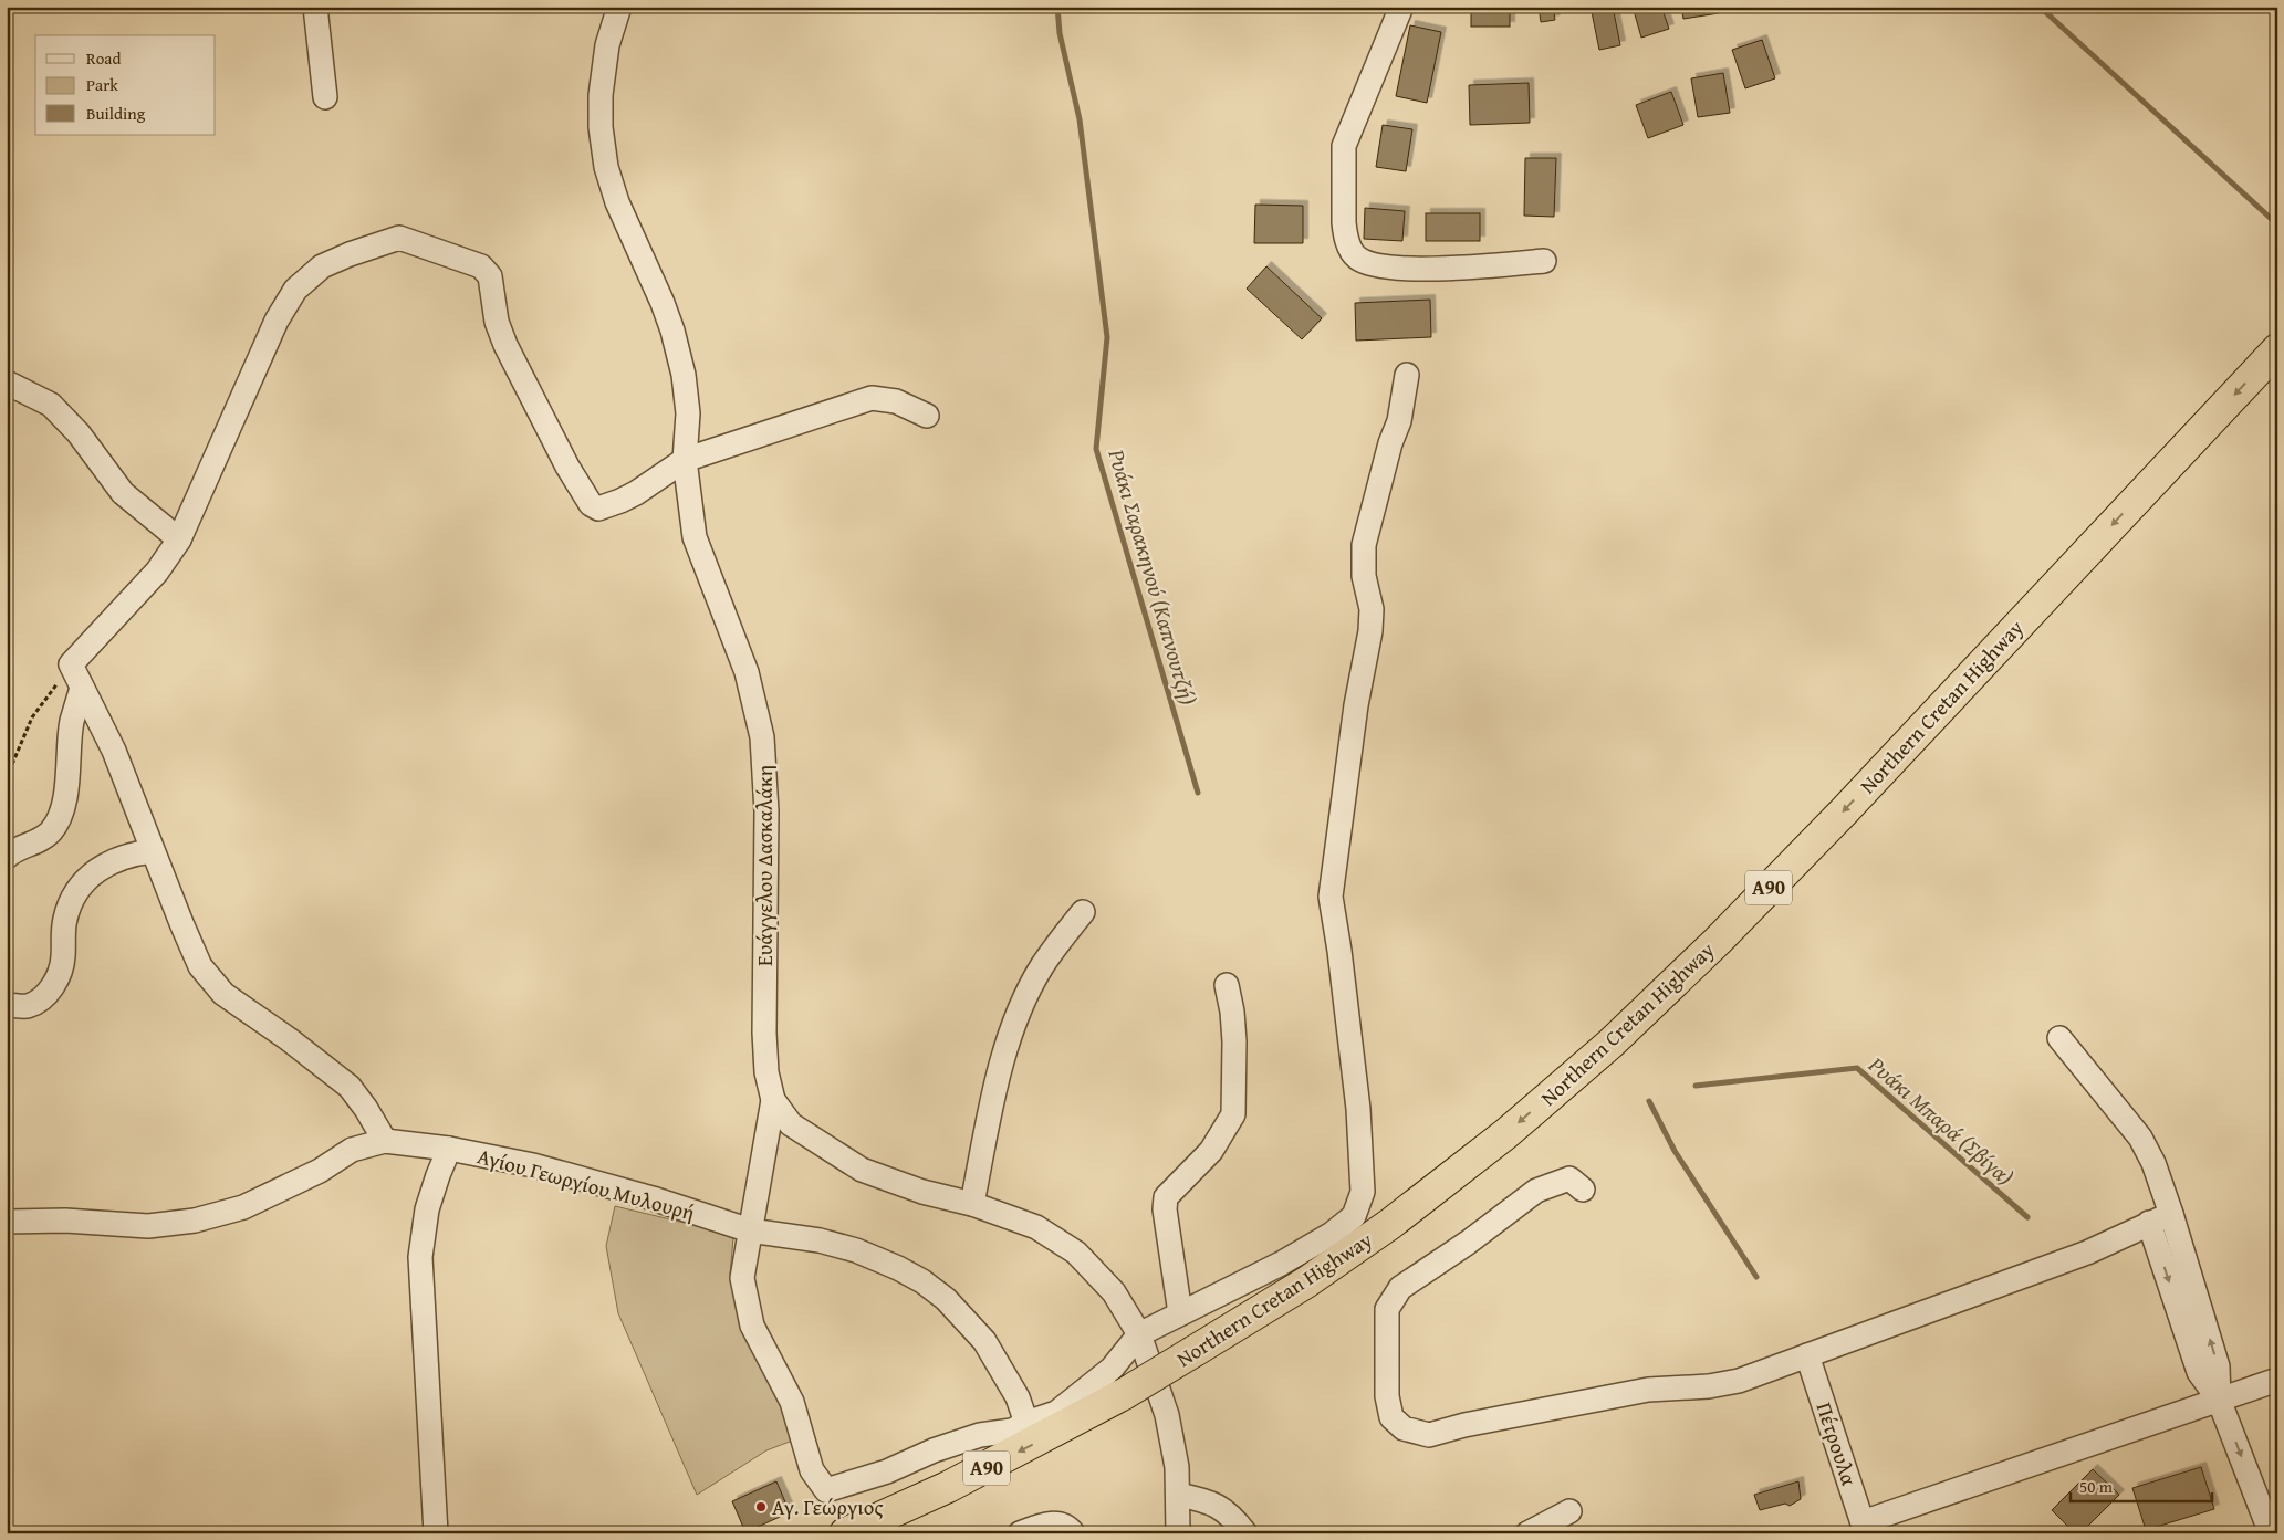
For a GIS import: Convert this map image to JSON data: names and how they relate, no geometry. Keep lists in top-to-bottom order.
{
  "streets": {
    "highway": ["Northern Cretan Highway", "Α90"],
    "street": ["Ευάγγελου Δασκαλάκη", "Αγίου Γεωργίου Μυλουρή", "Πέτρουλα"]
  },
  "one_way": ["Northern Cretan Highway"],
  "water": ["Ρυάκι Σαρακηνού (Καπνουτζή)", "Ρυάκι Μπαρά (Σβίγα)"],
  "places": ["Αγ. Γεώργιος"],
  "legend": ["Road", "Park", "Building"],
  "scale_bar": "50 m"
}
